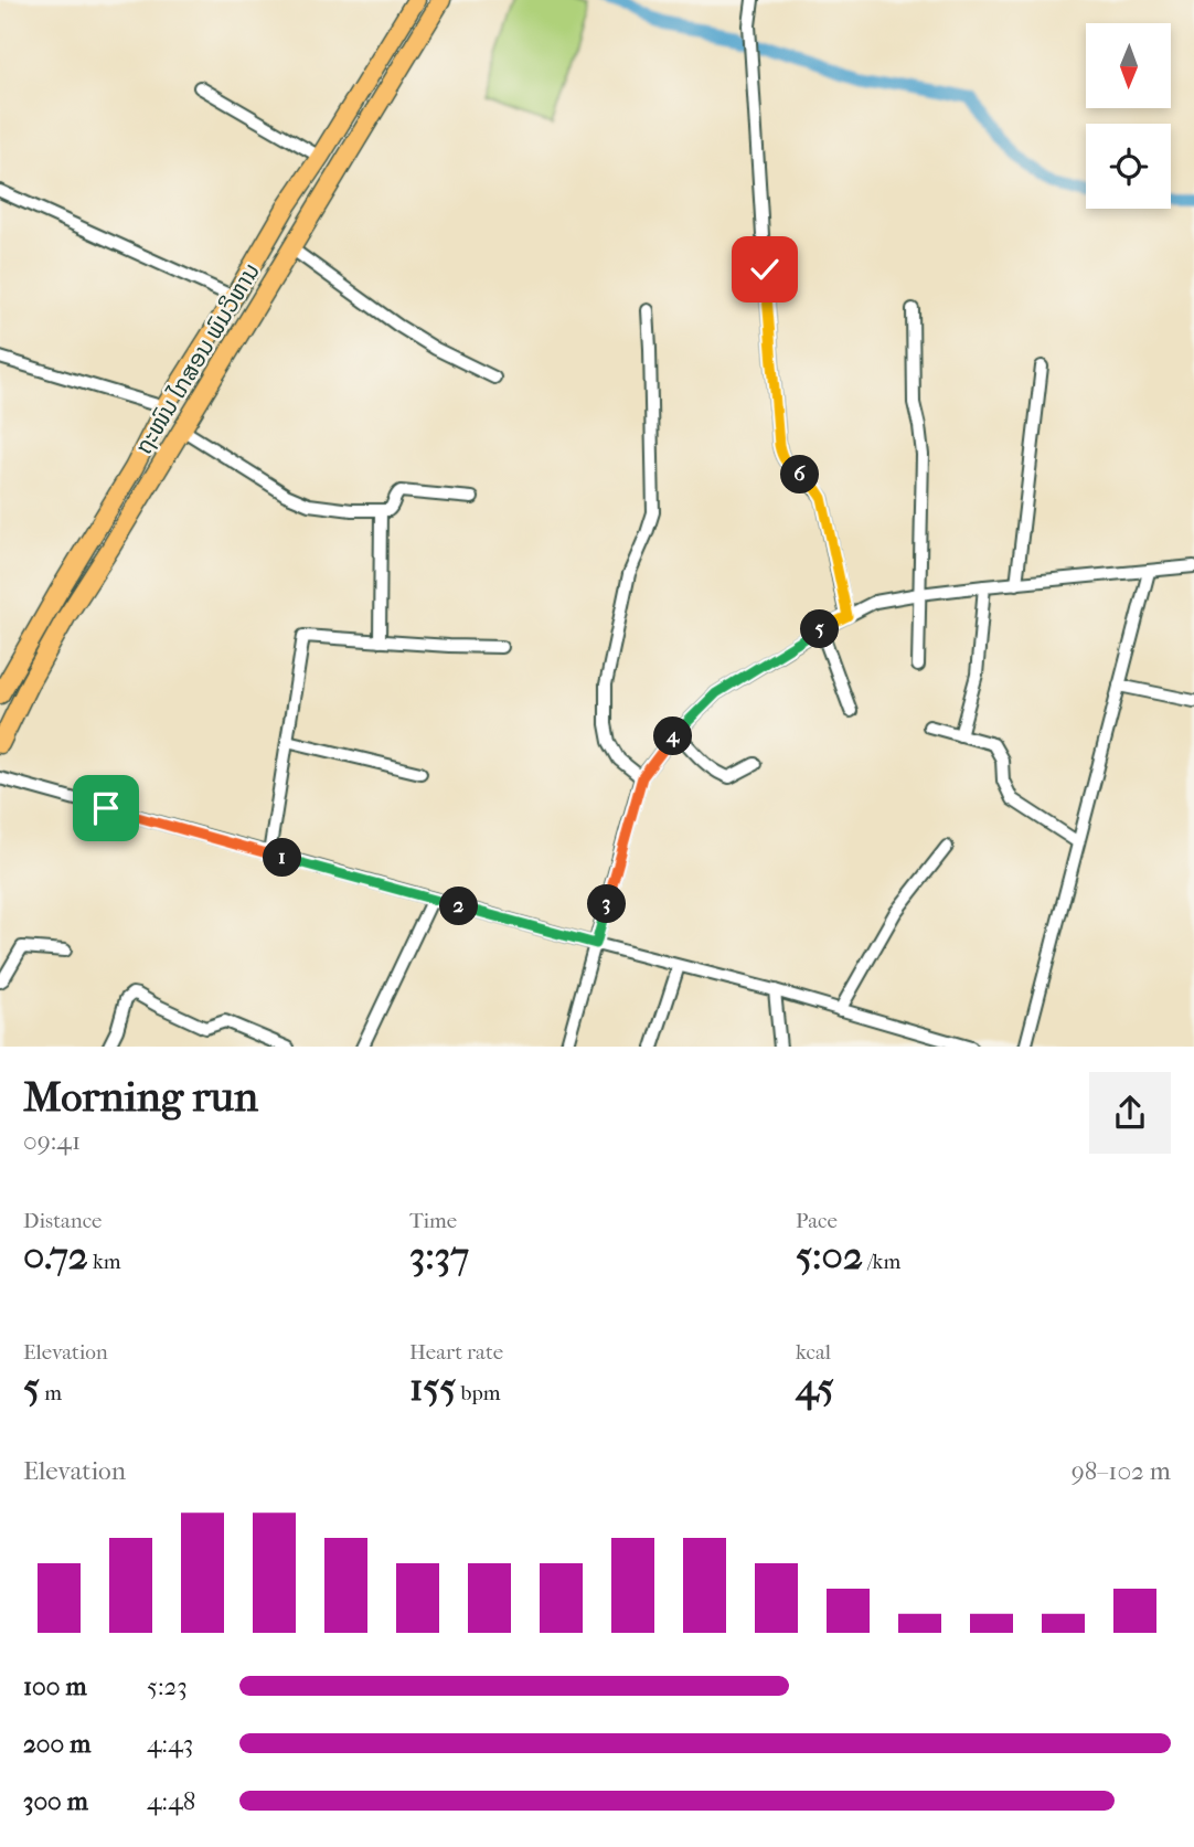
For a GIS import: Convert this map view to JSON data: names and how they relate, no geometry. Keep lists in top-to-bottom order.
{
  "streets": {
    "highway": ["ຖະໜົນ ໄກສອນ ພົມວິຫານ"]
  },
  "north": "bottom",
  "page": {
    "pins": [
      "6",
      "5",
      "4",
      "1",
      "3",
      "2"
    ],
    "heading": ["Morning run", "09:41"],
    "stats": [
      ["Distance", "0.72 km"],
      ["Time", "3:37"],
      ["Pace", "5:02 /km"],
      ["Elevation", "5 m"],
      ["Heart rate", "155 bpm"],
      ["kcal", "45"]
    ],
    "chart": ["Elevation", "98–102 m"],
    "list": [
      {
        "name": "100 m",
        "note": "5:23"
      },
      {
        "name": "200 m",
        "note": "4:43"
      },
      {
        "name": "300 m",
        "note": "4:48"
      }
    ]
  }
}
